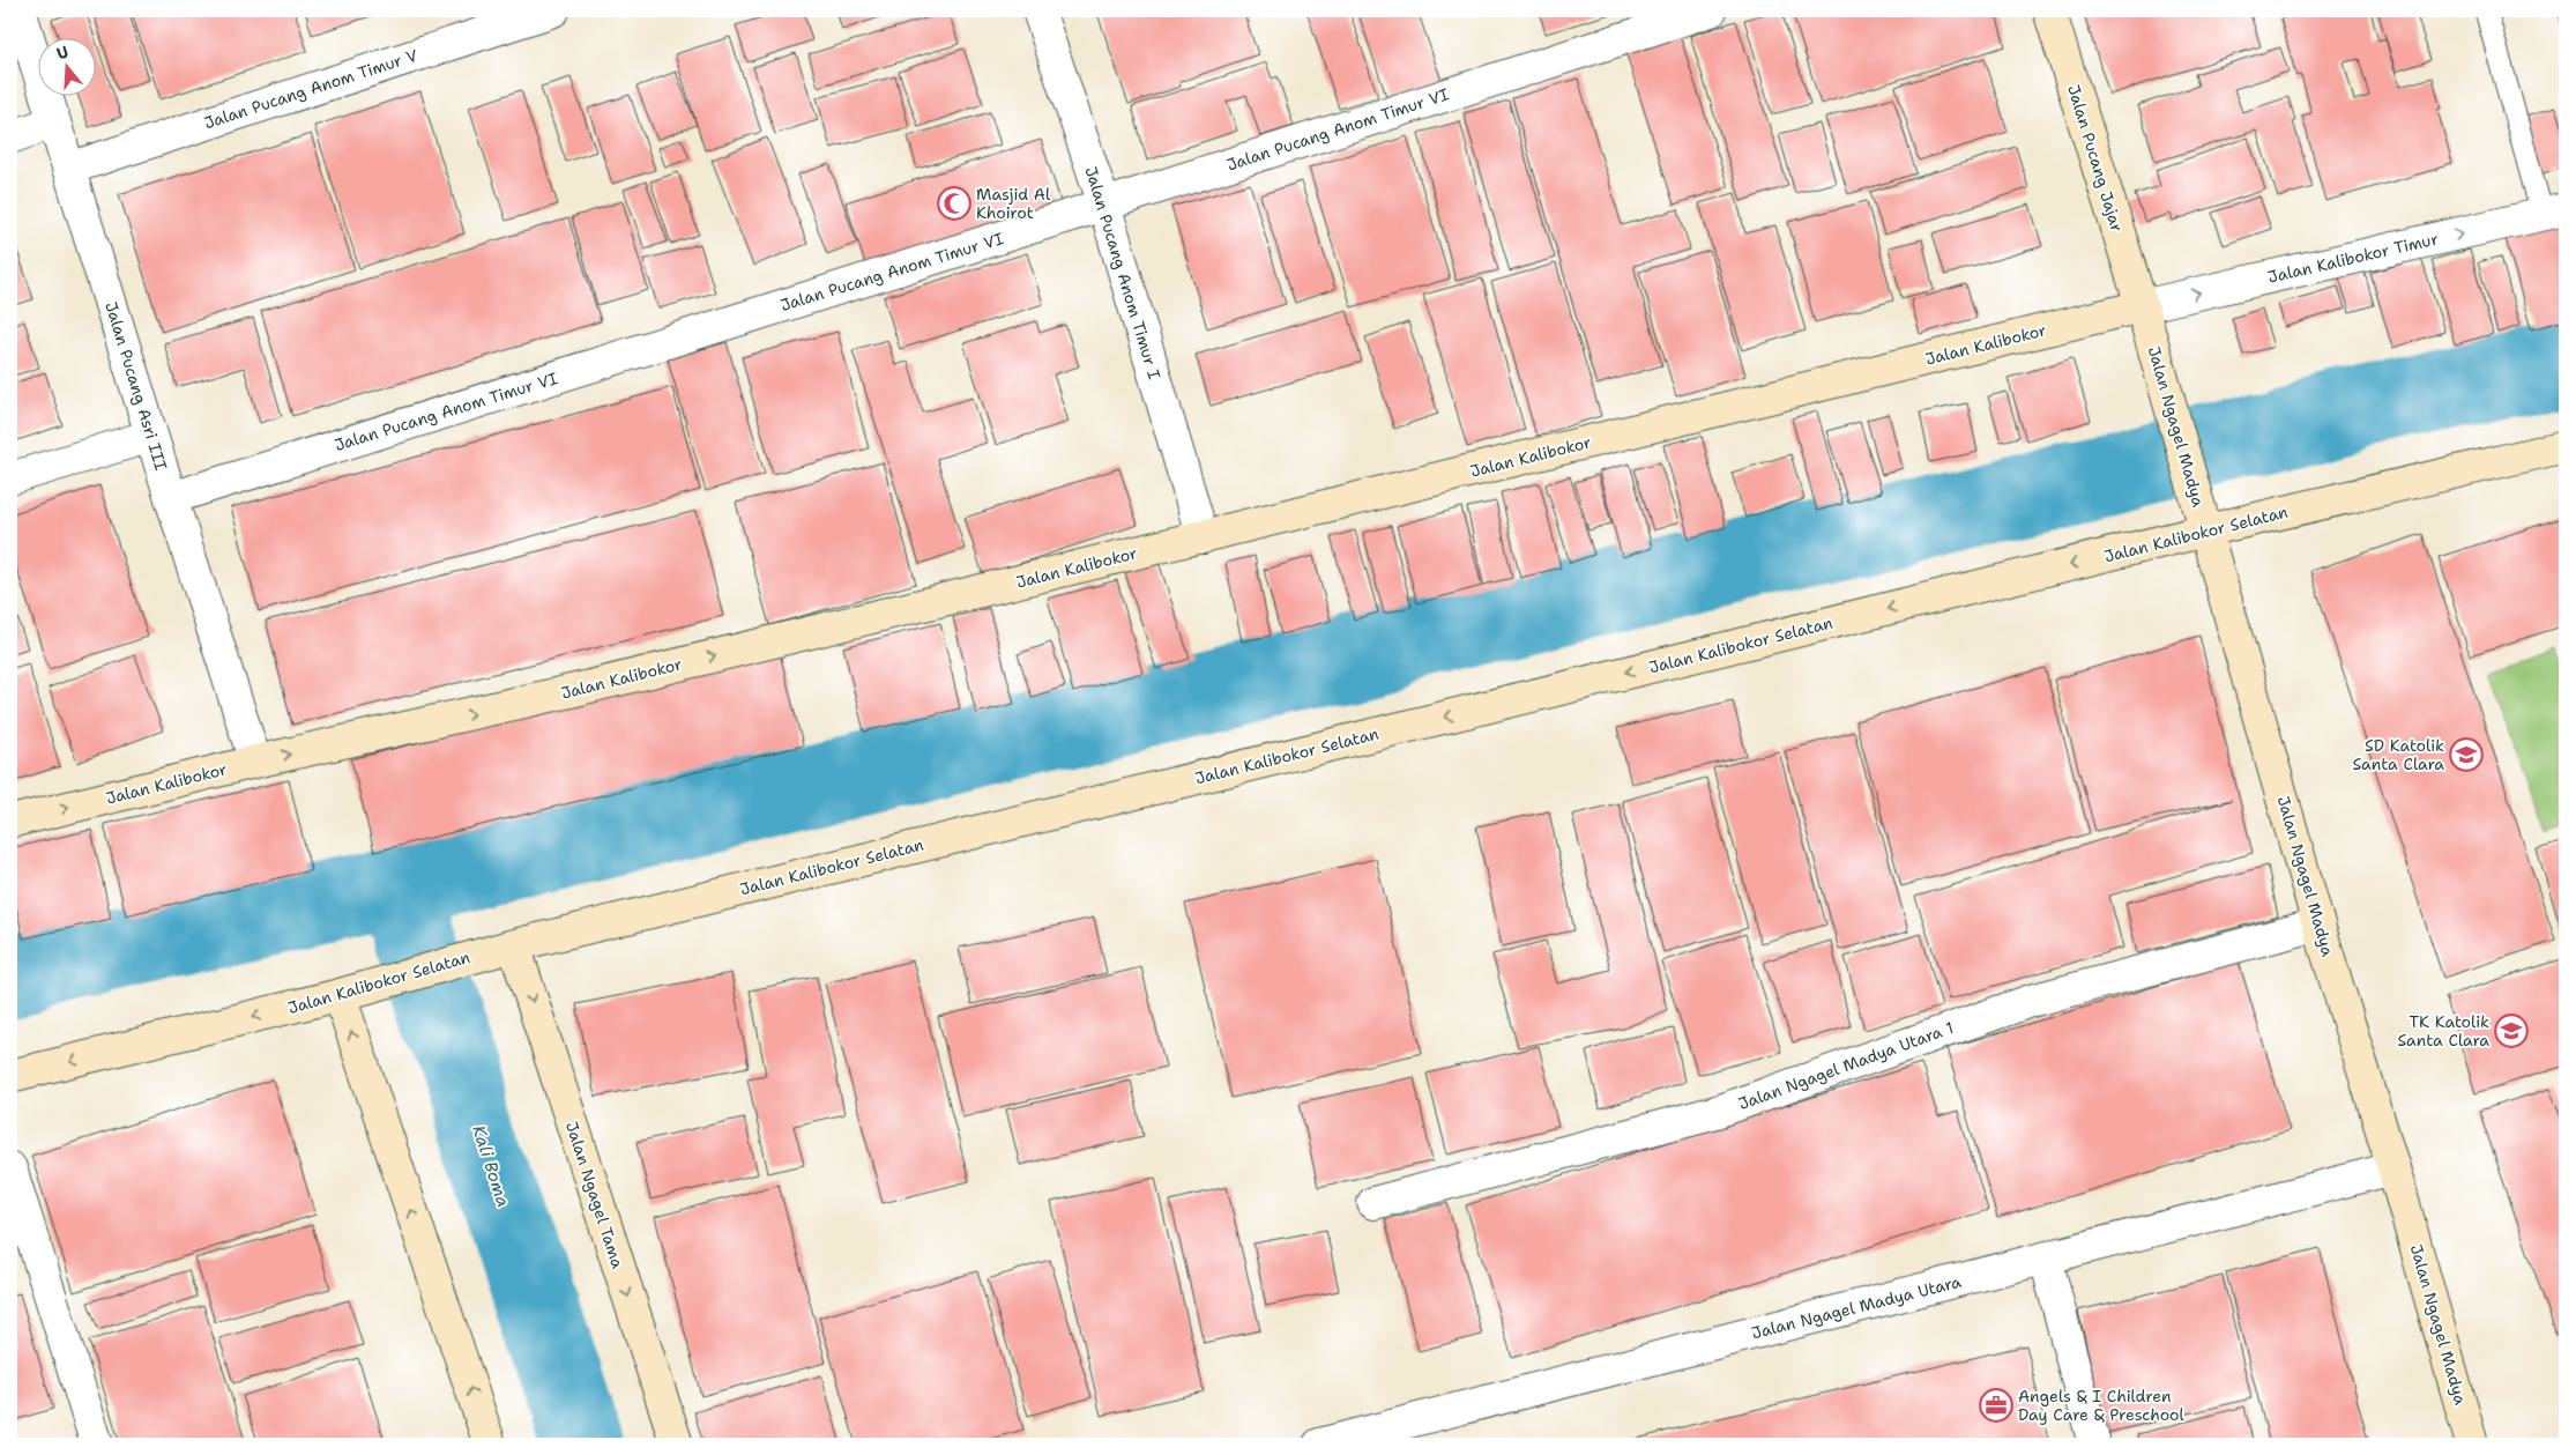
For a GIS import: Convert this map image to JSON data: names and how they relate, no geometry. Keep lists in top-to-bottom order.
{
  "streets": {
    "street": [
      "Jalan Pucang Anom Timur V",
      "Jalan Pucang Anom Timur VI",
      "Jalan Pucang Jajar",
      "Jalan Kalibokor Timur",
      "Jalan Pucang Anom Timur I",
      "Jalan Kalibokor",
      "Jalan Pucang Asri III",
      "Jalan Ngagel Madya",
      "Jalan Kalibokor Selatan",
      "Jalan Ngagel Madya Utara 1",
      "Jalan Ngagel Tama",
      "Jalan Ngagel Madya Utara"
    ]
  },
  "crossings": [
    ["Jalan Pucang Anom Timur V", "Jalan Pucang Asri III"],
    ["Jalan Pucang Anom Timur VI", "Jalan Pucang Anom Timur I"],
    ["Jalan Pucang Anom Timur VI", "Jalan Pucang Asri III"],
    ["Jalan Pucang Jajar", "Jalan Kalibokor Timur"],
    ["Jalan Pucang Jajar", "Jalan Kalibokor"],
    ["Jalan Pucang Jajar", "Jalan Ngagel Madya"],
    ["Jalan Kalibokor Timur", "Jalan Kalibokor"],
    ["Jalan Kalibokor Timur", "Jalan Ngagel Madya"],
    ["Jalan Pucang Anom Timur I", "Jalan Kalibokor"],
    ["Jalan Kalibokor", "Jalan Pucang Asri III"],
    ["Jalan Kalibokor", "Jalan Ngagel Madya"],
    ["Jalan Ngagel Madya", "Jalan Kalibokor Selatan"],
    ["Jalan Ngagel Madya", "Jalan Ngagel Madya Utara 1"],
    ["Jalan Ngagel Madya", "Jalan Ngagel Madya Utara"],
    ["Jalan Kalibokor Selatan", "Jalan Ngagel Tama"]
  ],
  "one_way": ["Jalan Kalibokor Timur", "Jalan Kalibokor", "Jalan Kalibokor Selatan"],
  "water": ["Kali Boma"],
  "places": {
    "mosque": ["Masjid Al Khoirot"],
    "school or university": ["SD Katolik Santa Clara", "TK Katolik Santa Clara"],
    "office": ["Angels & I Children Day Care & Preschool"]
  },
  "north": "top"
}
